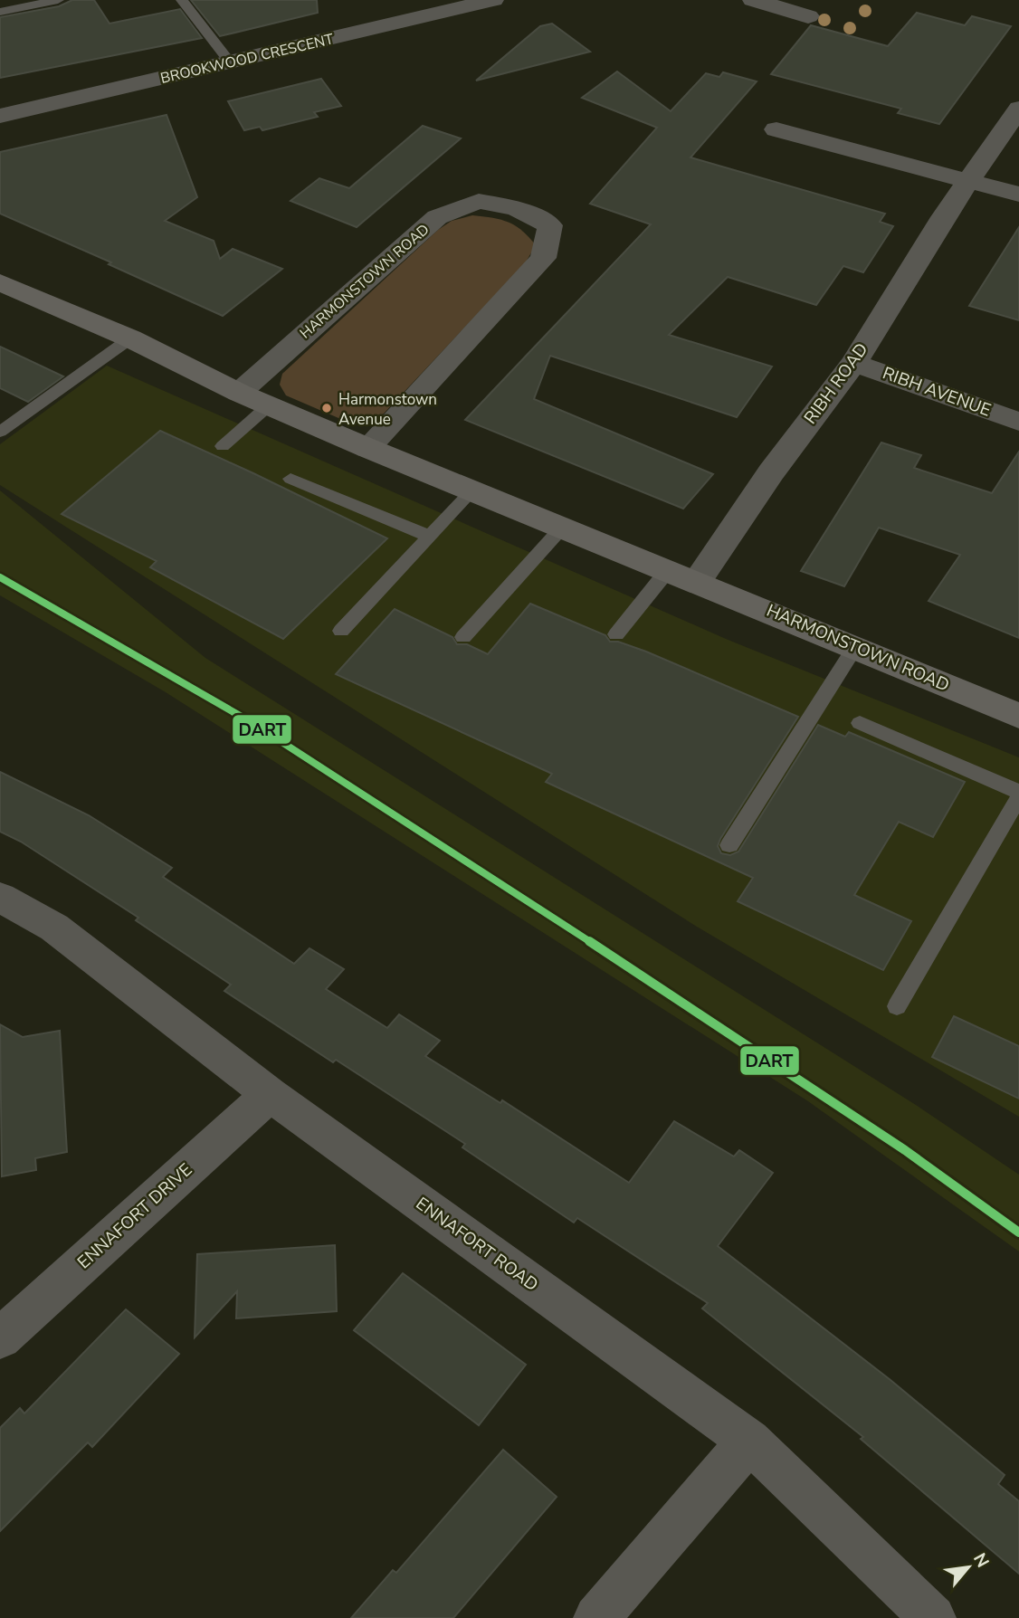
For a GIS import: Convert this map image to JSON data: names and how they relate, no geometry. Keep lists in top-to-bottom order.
{
  "streets": {
    "street": [
      "BROOKWOOD CRESCENT",
      "HARMONSTOWN ROAD",
      "RIBH ROAD",
      "RIBH AVENUE",
      "ENNAFORT DRIVE",
      "ENNAFORT ROAD"
    ]
  },
  "crossings": [
    ["HARMONSTOWN ROAD", "RIBH ROAD"],
    ["RIBH ROAD", "RIBH AVENUE"],
    ["ENNAFORT DRIVE", "ENNAFORT ROAD"]
  ],
  "places": ["Harmonstown Avenue"],
  "lines": ["transit line DART"],
  "north": "top right"
}
